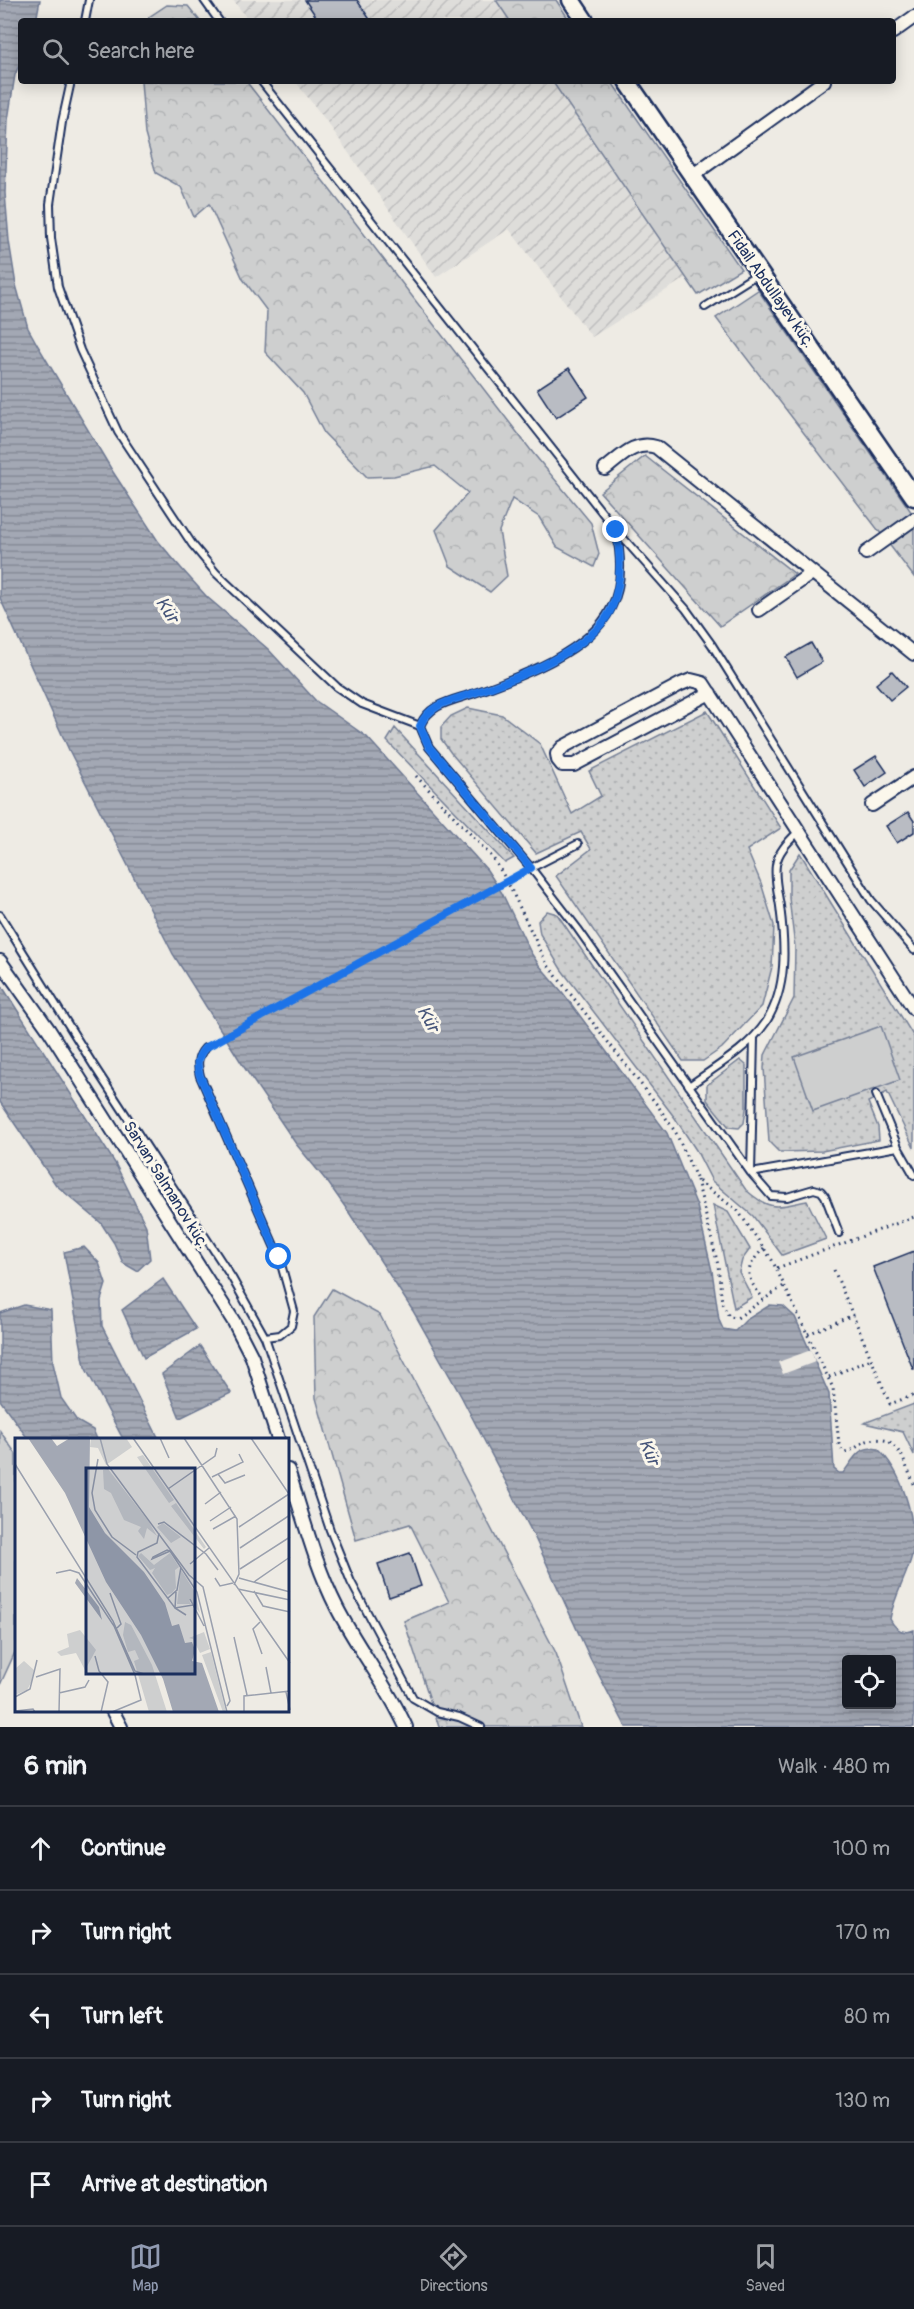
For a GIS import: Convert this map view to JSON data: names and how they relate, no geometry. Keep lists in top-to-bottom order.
{
  "streets": {
    "street": ["Fidail Abdullayev küç.", "Sarvan Salmanov küç."]
  },
  "water": ["Kür"],
  "page": {
    "search": "Search here",
    "heading": ["6 min", "Walk · 480 m"],
    "list": [
      ["Continue", "100 m"],
      ["Turn right", "170 m"],
      ["Turn left", "80 m"],
      ["Turn right", "130 m"],
      "Arrive at destination"
    ],
    "nav": ["Map", "Directions", "Saved"]
  }
}
